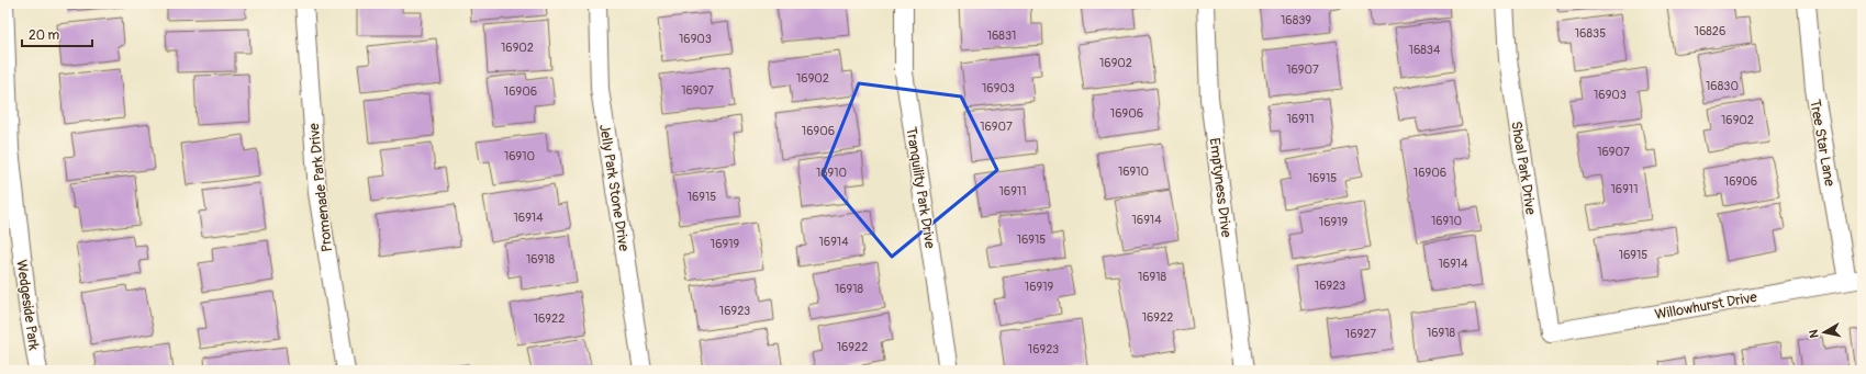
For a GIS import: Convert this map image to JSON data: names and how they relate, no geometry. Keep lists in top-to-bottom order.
{
  "streets": {
    "street": [
      "Tree Star Lane",
      "Shoal Park Drive",
      "Promenade Park Drive",
      "Jelly Park Stone Drive",
      "Tranquility Park Drive",
      "Emptyness Drive",
      "Wedgeside Park",
      "Willowhurst Drive"
    ]
  },
  "crossings": [
    ["Tree Star Lane", "Willowhurst Drive"],
    ["Shoal Park Drive", "Willowhurst Drive"]
  ],
  "house_numbers": [
    "16839",
    "16826",
    "16835",
    "16831",
    "16903",
    "16902",
    "16834",
    "16902",
    "16907",
    "16902",
    "16830",
    "16903",
    "16907",
    "16906",
    "16903",
    "16906",
    "16911",
    "16902",
    "16907",
    "16906",
    "16907",
    "16910",
    "16910",
    "16910",
    "16906",
    "16915",
    "16906",
    "16911",
    "16911",
    "16915",
    "16914",
    "16914",
    "16910",
    "16919",
    "16915",
    "16914",
    "16919",
    "16915",
    "16918",
    "16914",
    "16918",
    "16923",
    "16919",
    "16918",
    "16923",
    "16922",
    "16922",
    "16918",
    "16927",
    "16922",
    "16923"
  ],
  "scale_bar": "20 m",
  "north": "left"
}
